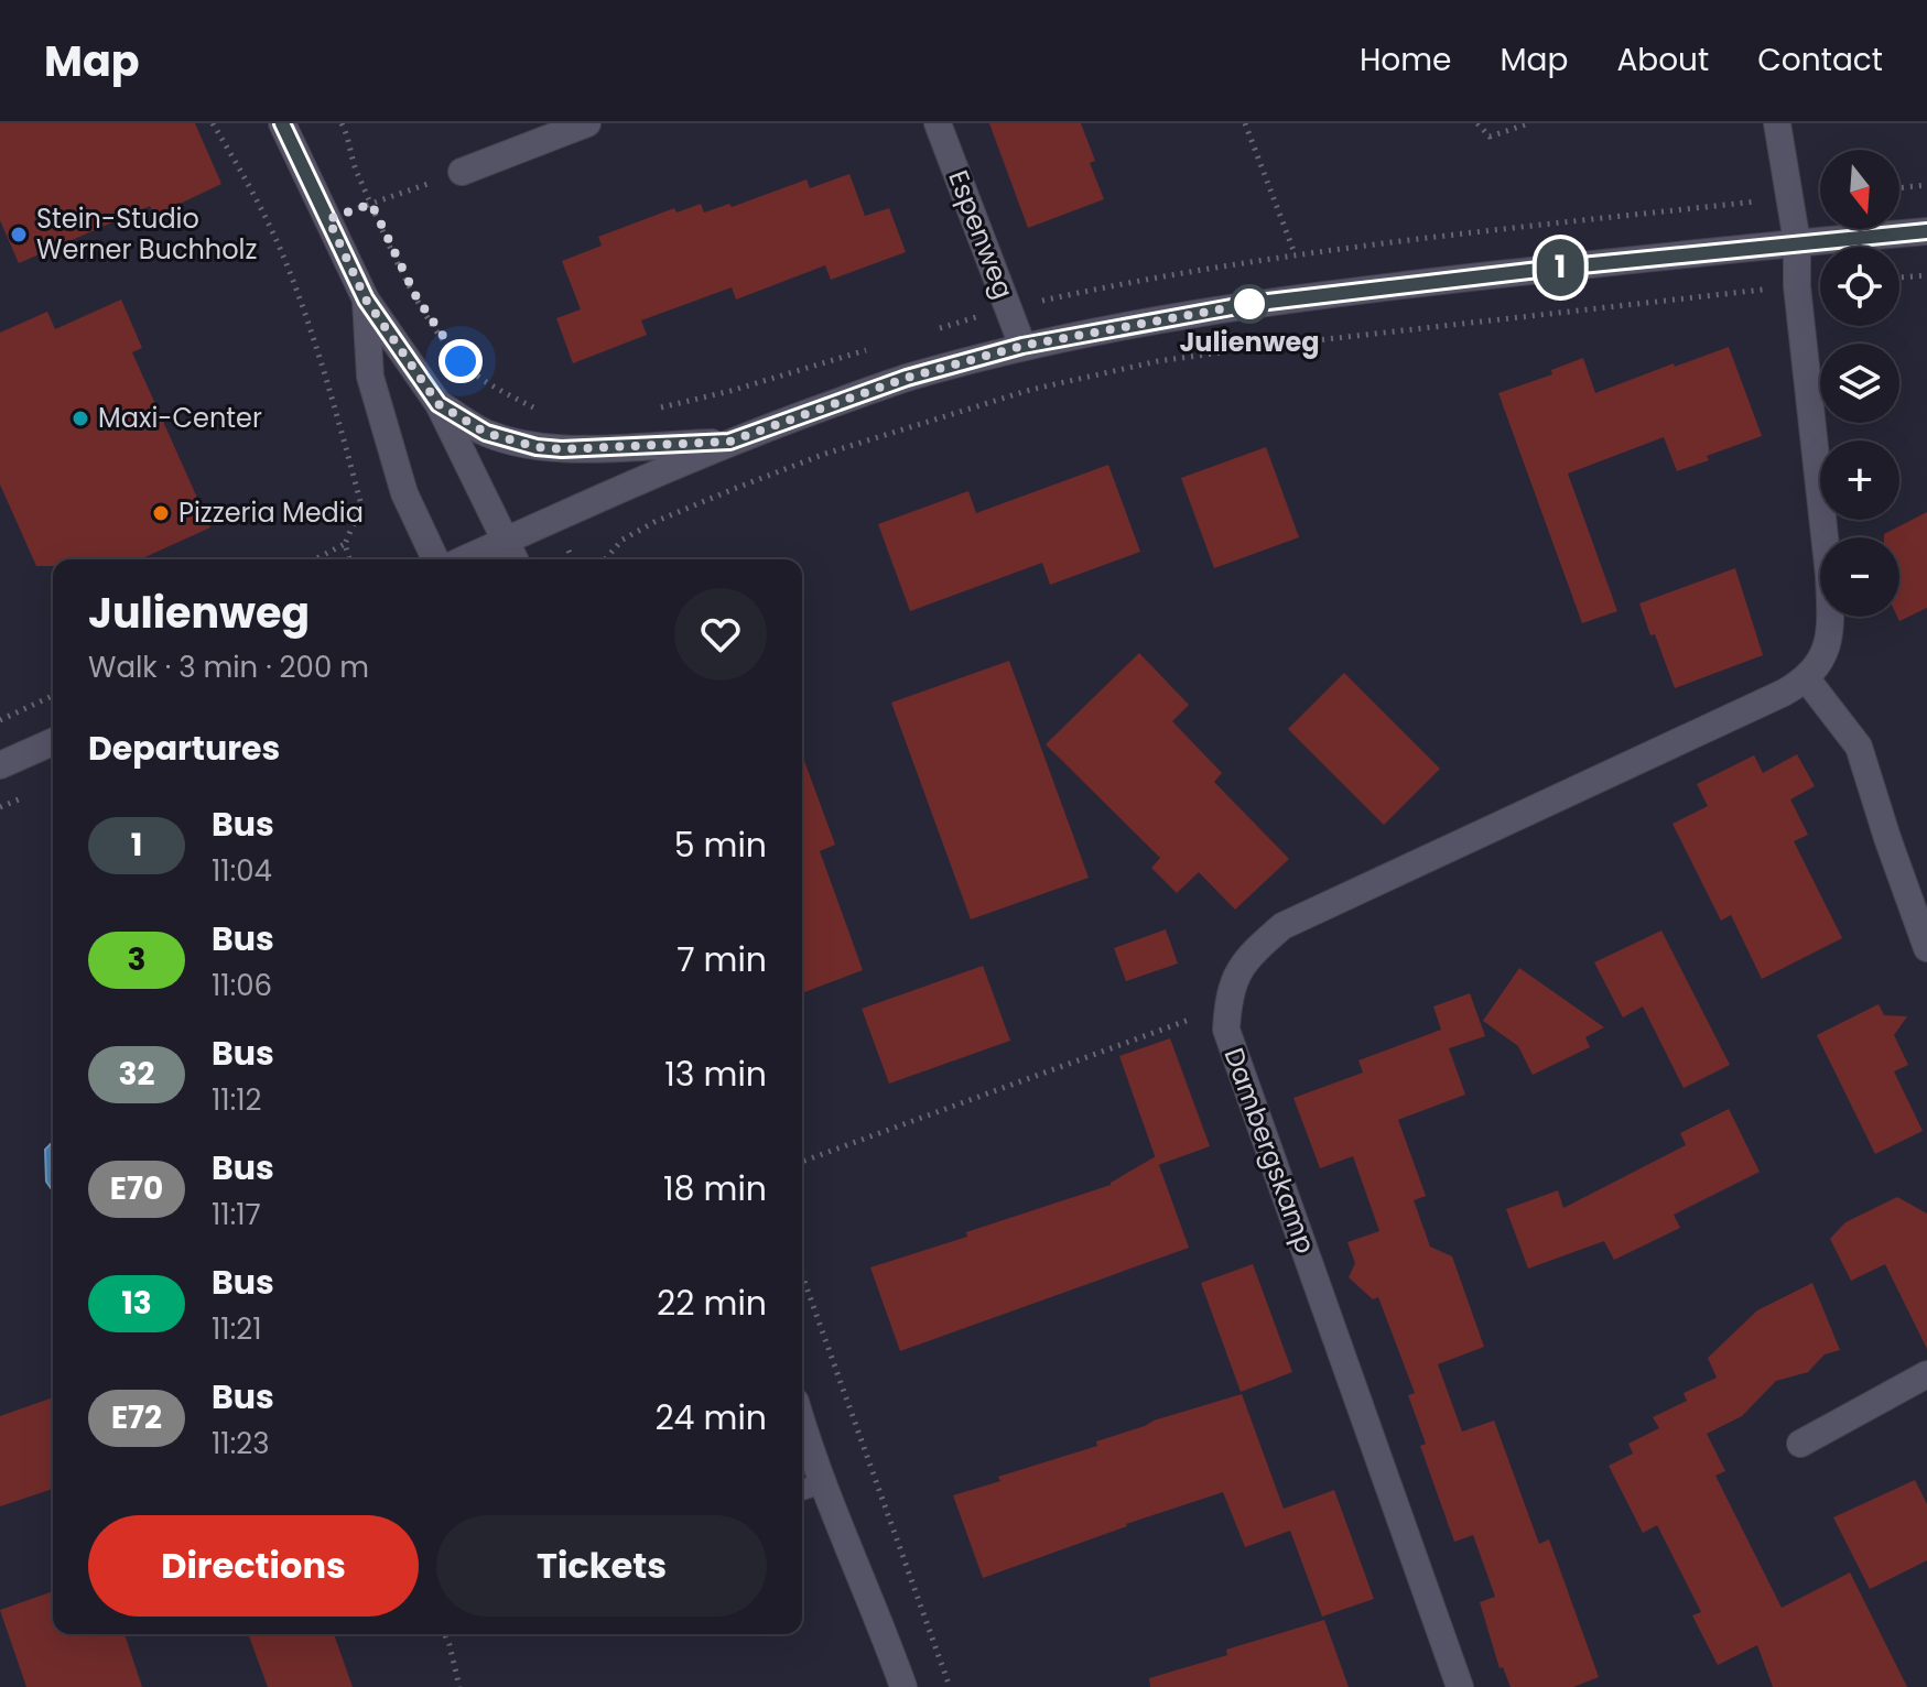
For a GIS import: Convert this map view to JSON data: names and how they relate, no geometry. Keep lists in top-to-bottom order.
{
  "streets": {
    "street": ["Espenweg", "Dambergskamp"]
  },
  "places": [
    "Stein-Studio Werner Buchholz",
    "Julienweg",
    "Maxi-Center",
    "Pizzeria Media"
  ],
  "lines": ["bus line 1"],
  "north": "bottom",
  "page": {
    "header": "Map",
    "nav": [
      "Home",
      "Map",
      "About",
      "Contact"
    ],
    "on_map": "1",
    "map_buttons": ["+", "−"],
    "heading": [
      ["Julienweg", "Walk · 3 min · 200 m"],
      "Departures"
    ],
    "list": [
      {
        "mark": "1",
        "name": "Bus",
        "note": "11:04",
        "value": "5 min"
      },
      {
        "mark": "3",
        "name": "Bus",
        "note": "11:06",
        "value": "7 min"
      },
      {
        "mark": "32",
        "name": "Bus",
        "note": "11:12",
        "value": "13 min"
      },
      {
        "mark": "E70",
        "name": "Bus",
        "note": "11:17",
        "value": "18 min"
      },
      {
        "mark": "13",
        "name": "Bus",
        "note": "11:21",
        "value": "22 min"
      },
      {
        "mark": "E72",
        "name": "Bus",
        "note": "11:23",
        "value": "24 min"
      }
    ],
    "buttons": ["Directions", "Tickets"]
  }
}
